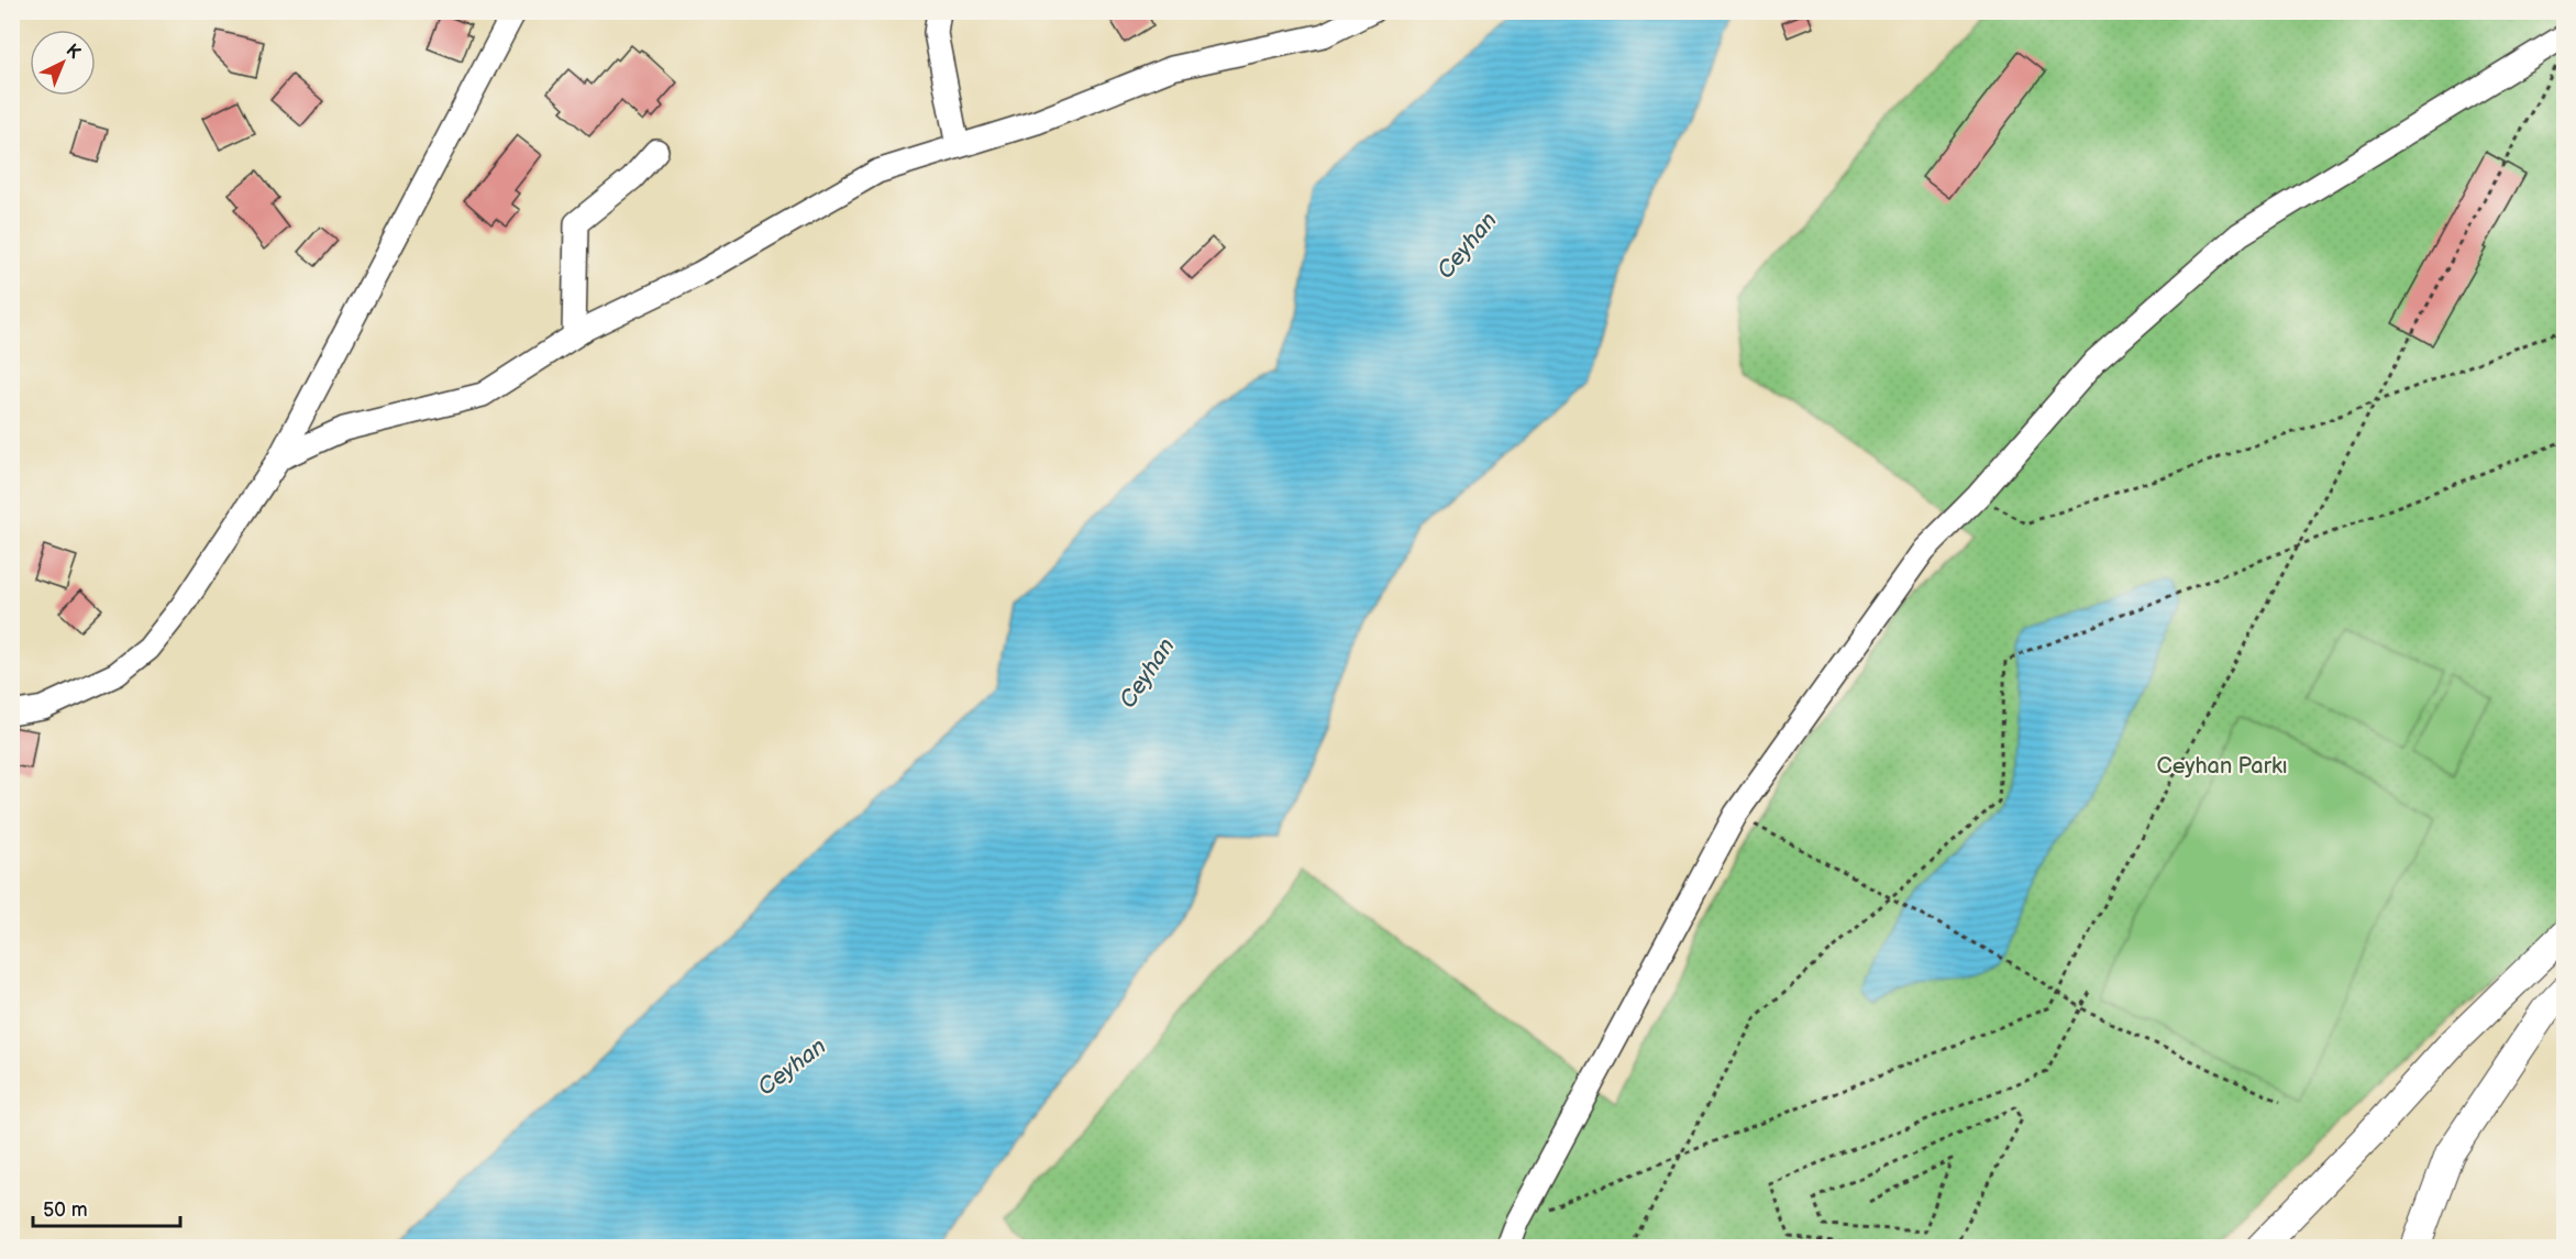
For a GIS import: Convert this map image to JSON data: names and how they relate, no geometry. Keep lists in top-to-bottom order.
{
  "water": ["Ceyhan"],
  "parks": ["Ceyhan Parkı"],
  "scale_bar": "50 m",
  "north": "top right"
}
